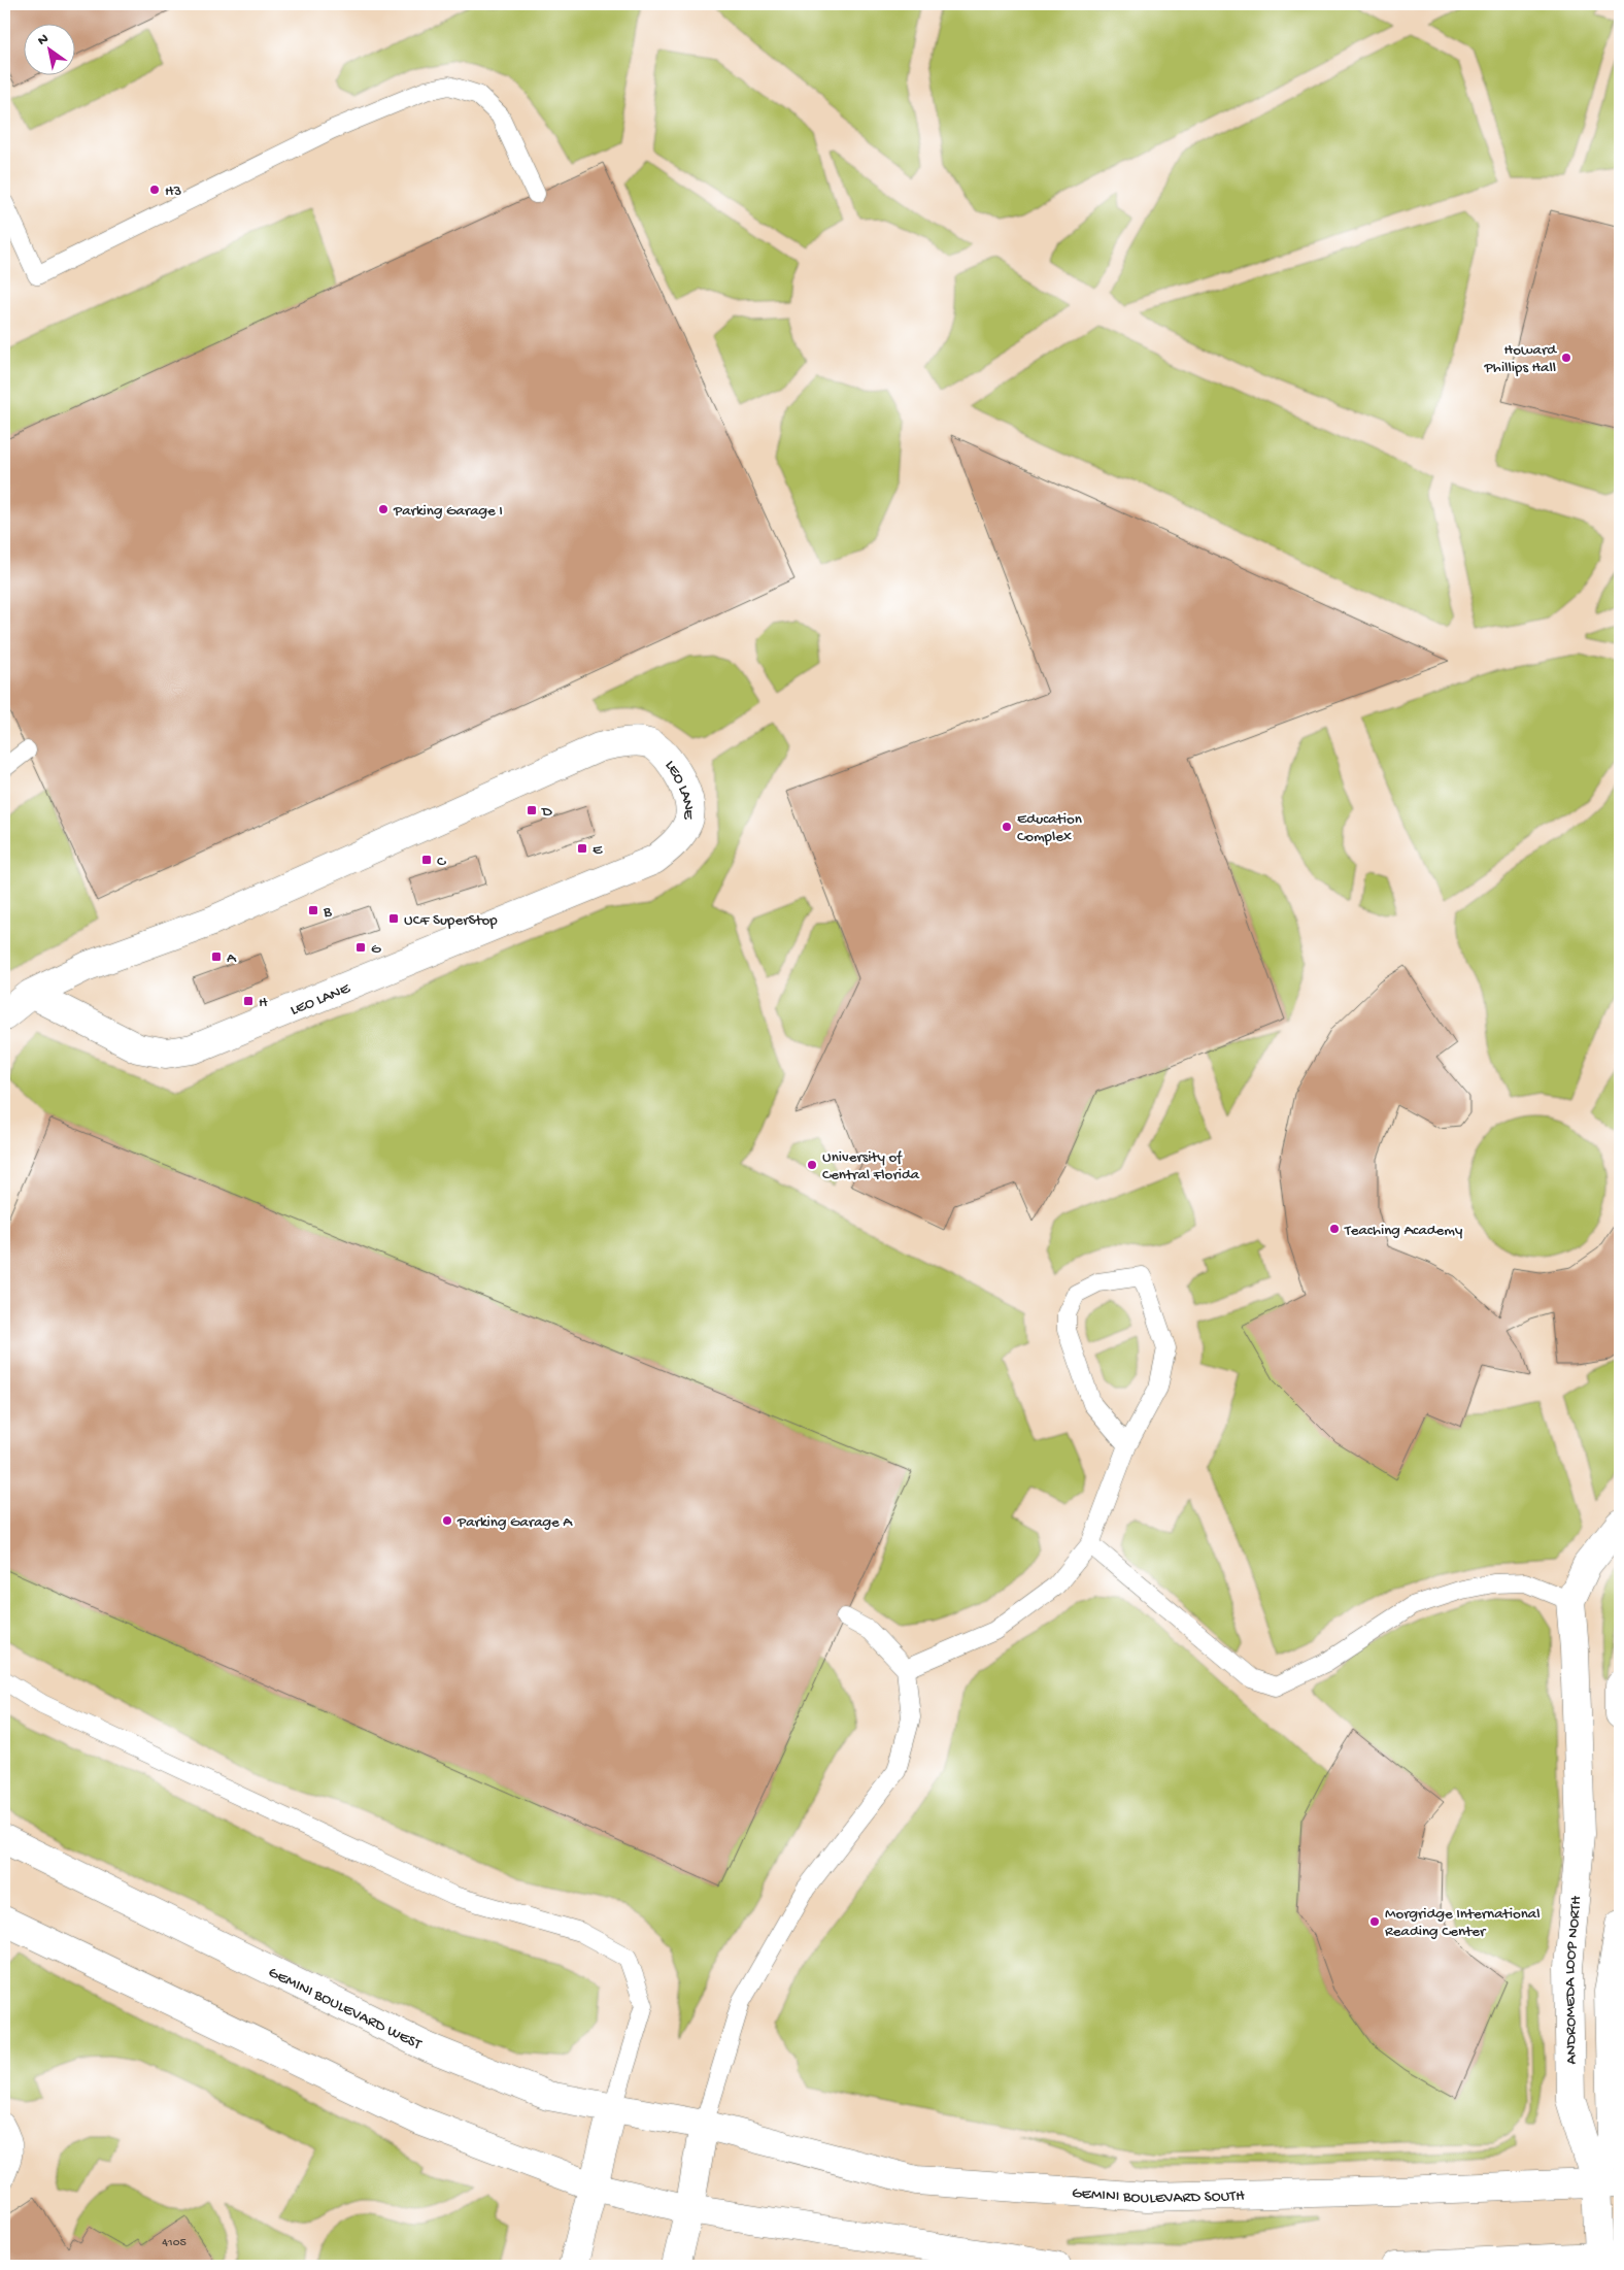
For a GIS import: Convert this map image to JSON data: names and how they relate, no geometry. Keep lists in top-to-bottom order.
{
  "streets": {
    "street": [
      "LEO LANE",
      "ANDROMEDA LOOP NORTH",
      "GEMINI BOULEVARD WEST",
      "GEMINI BOULEVARD SOUTH"
    ]
  },
  "crossings": [
    ["ANDROMEDA LOOP NORTH", "GEMINI BOULEVARD SOUTH"],
    ["GEMINI BOULEVARD WEST", "GEMINI BOULEVARD SOUTH"]
  ],
  "places": {
    "other": [
      "H3",
      "Howard Phillips Hall",
      "Parking Garage I",
      "Education Complex",
      "University of Central Florida",
      "Teaching Academy",
      "Parking Garage A",
      "Morgridge International Reading Center"
    ],
    "transit": [
      "D",
      "E",
      "C",
      "B",
      "UCF SuperStop",
      "G",
      "A",
      "H"
    ]
  },
  "house_numbers": ["4105"],
  "north": "top left"
}
